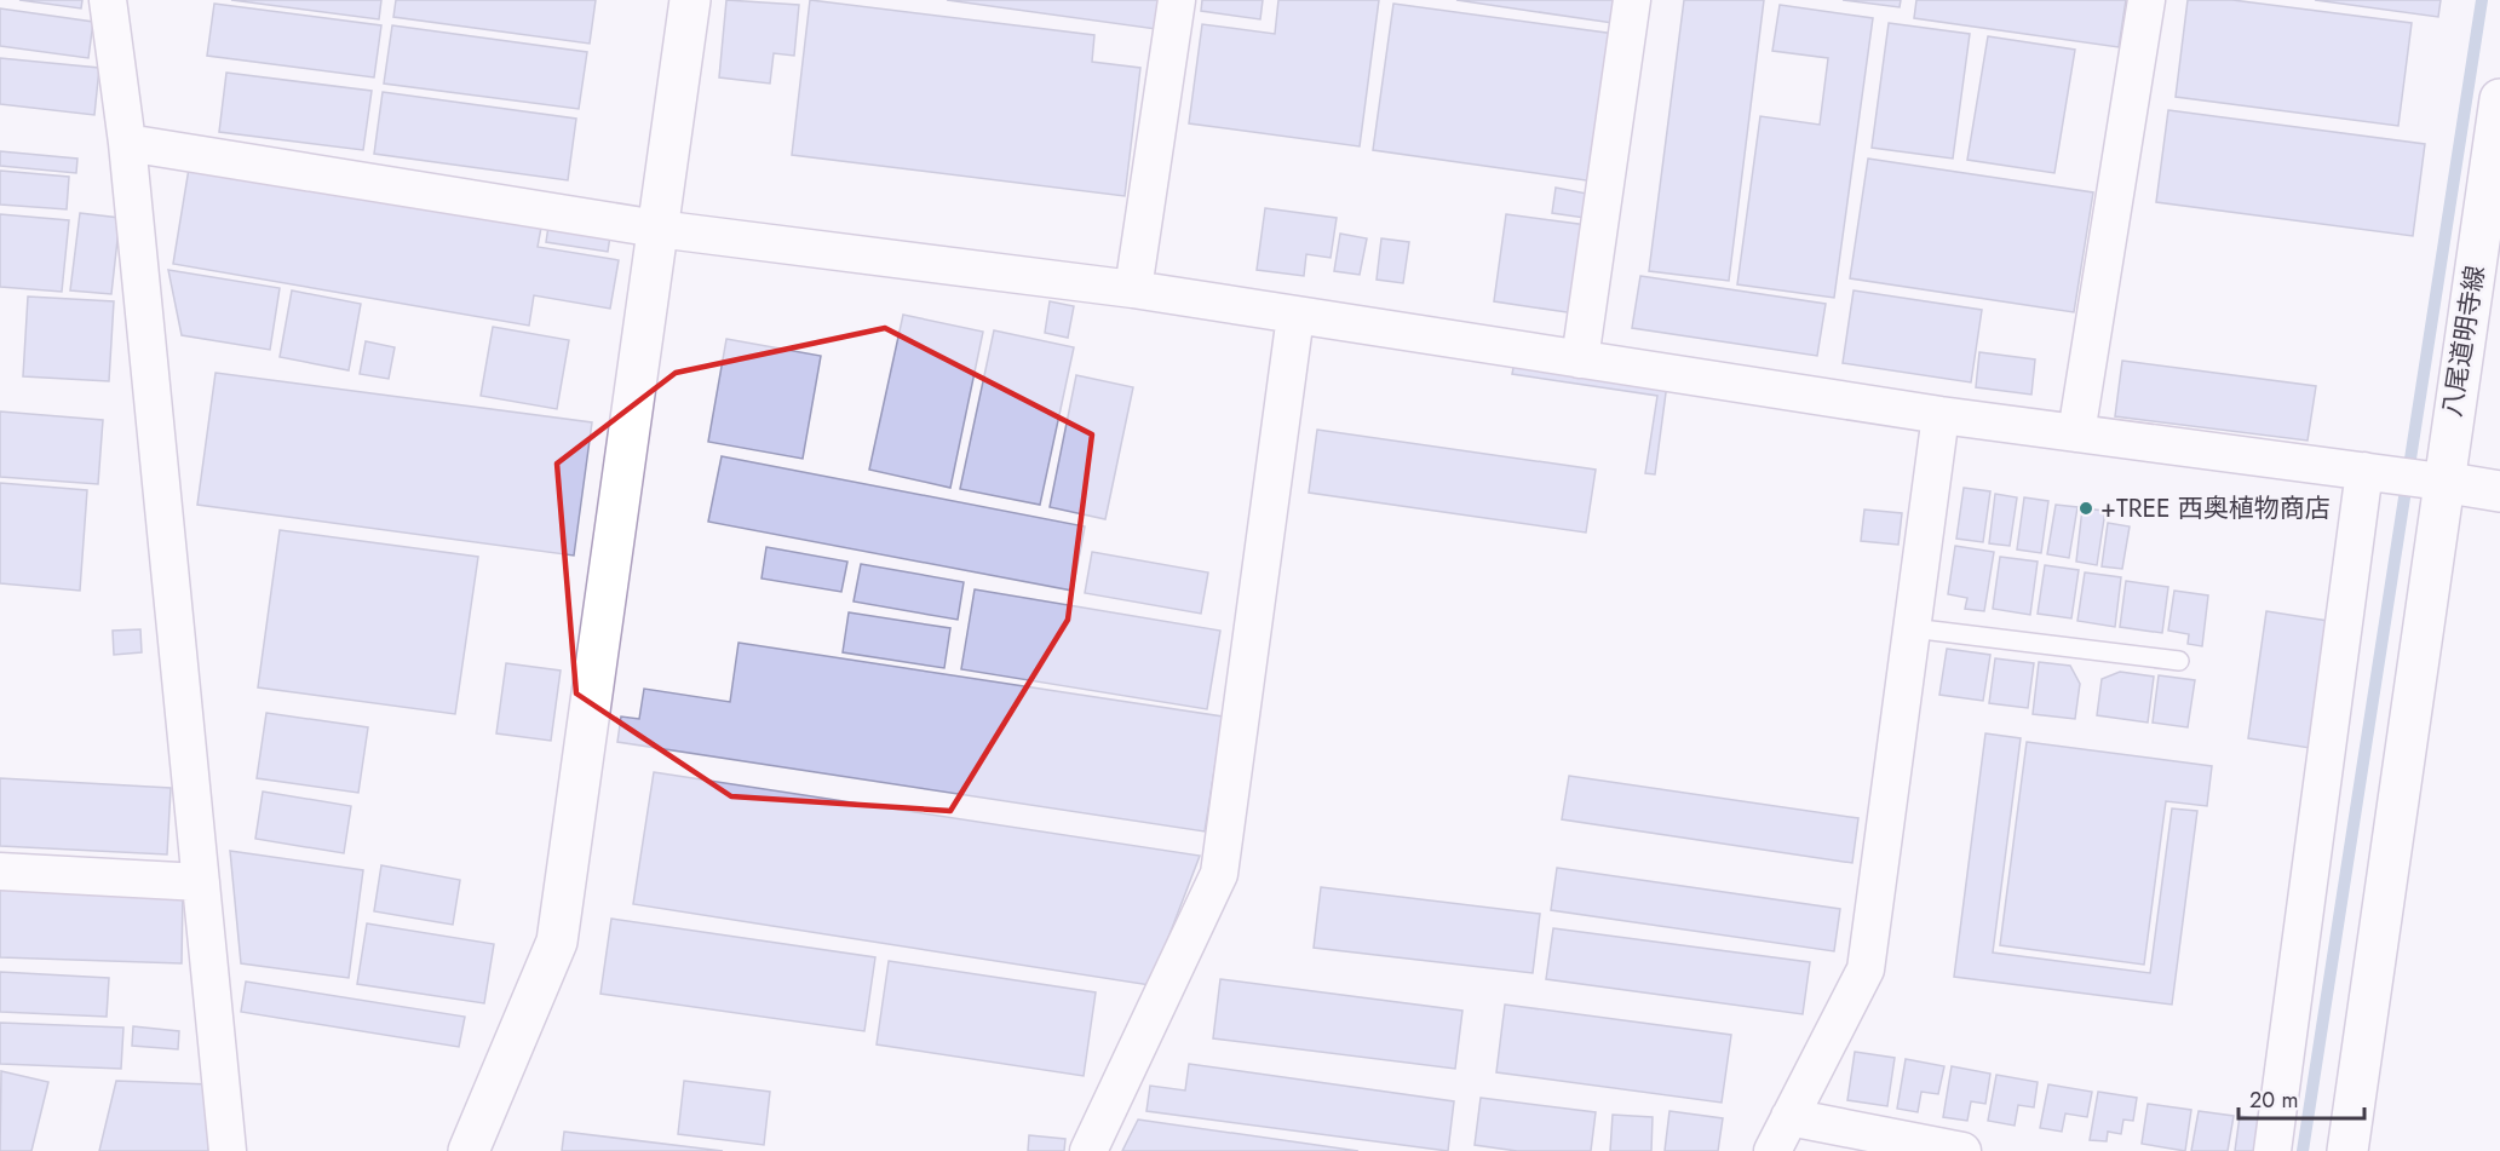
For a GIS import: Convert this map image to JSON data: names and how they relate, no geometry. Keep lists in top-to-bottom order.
{
  "streets": {
    "street": ["八尾道明寺線"]
  },
  "places": ["+TREE 西奥植物商店"],
  "scale_bar": "20 m"
}
